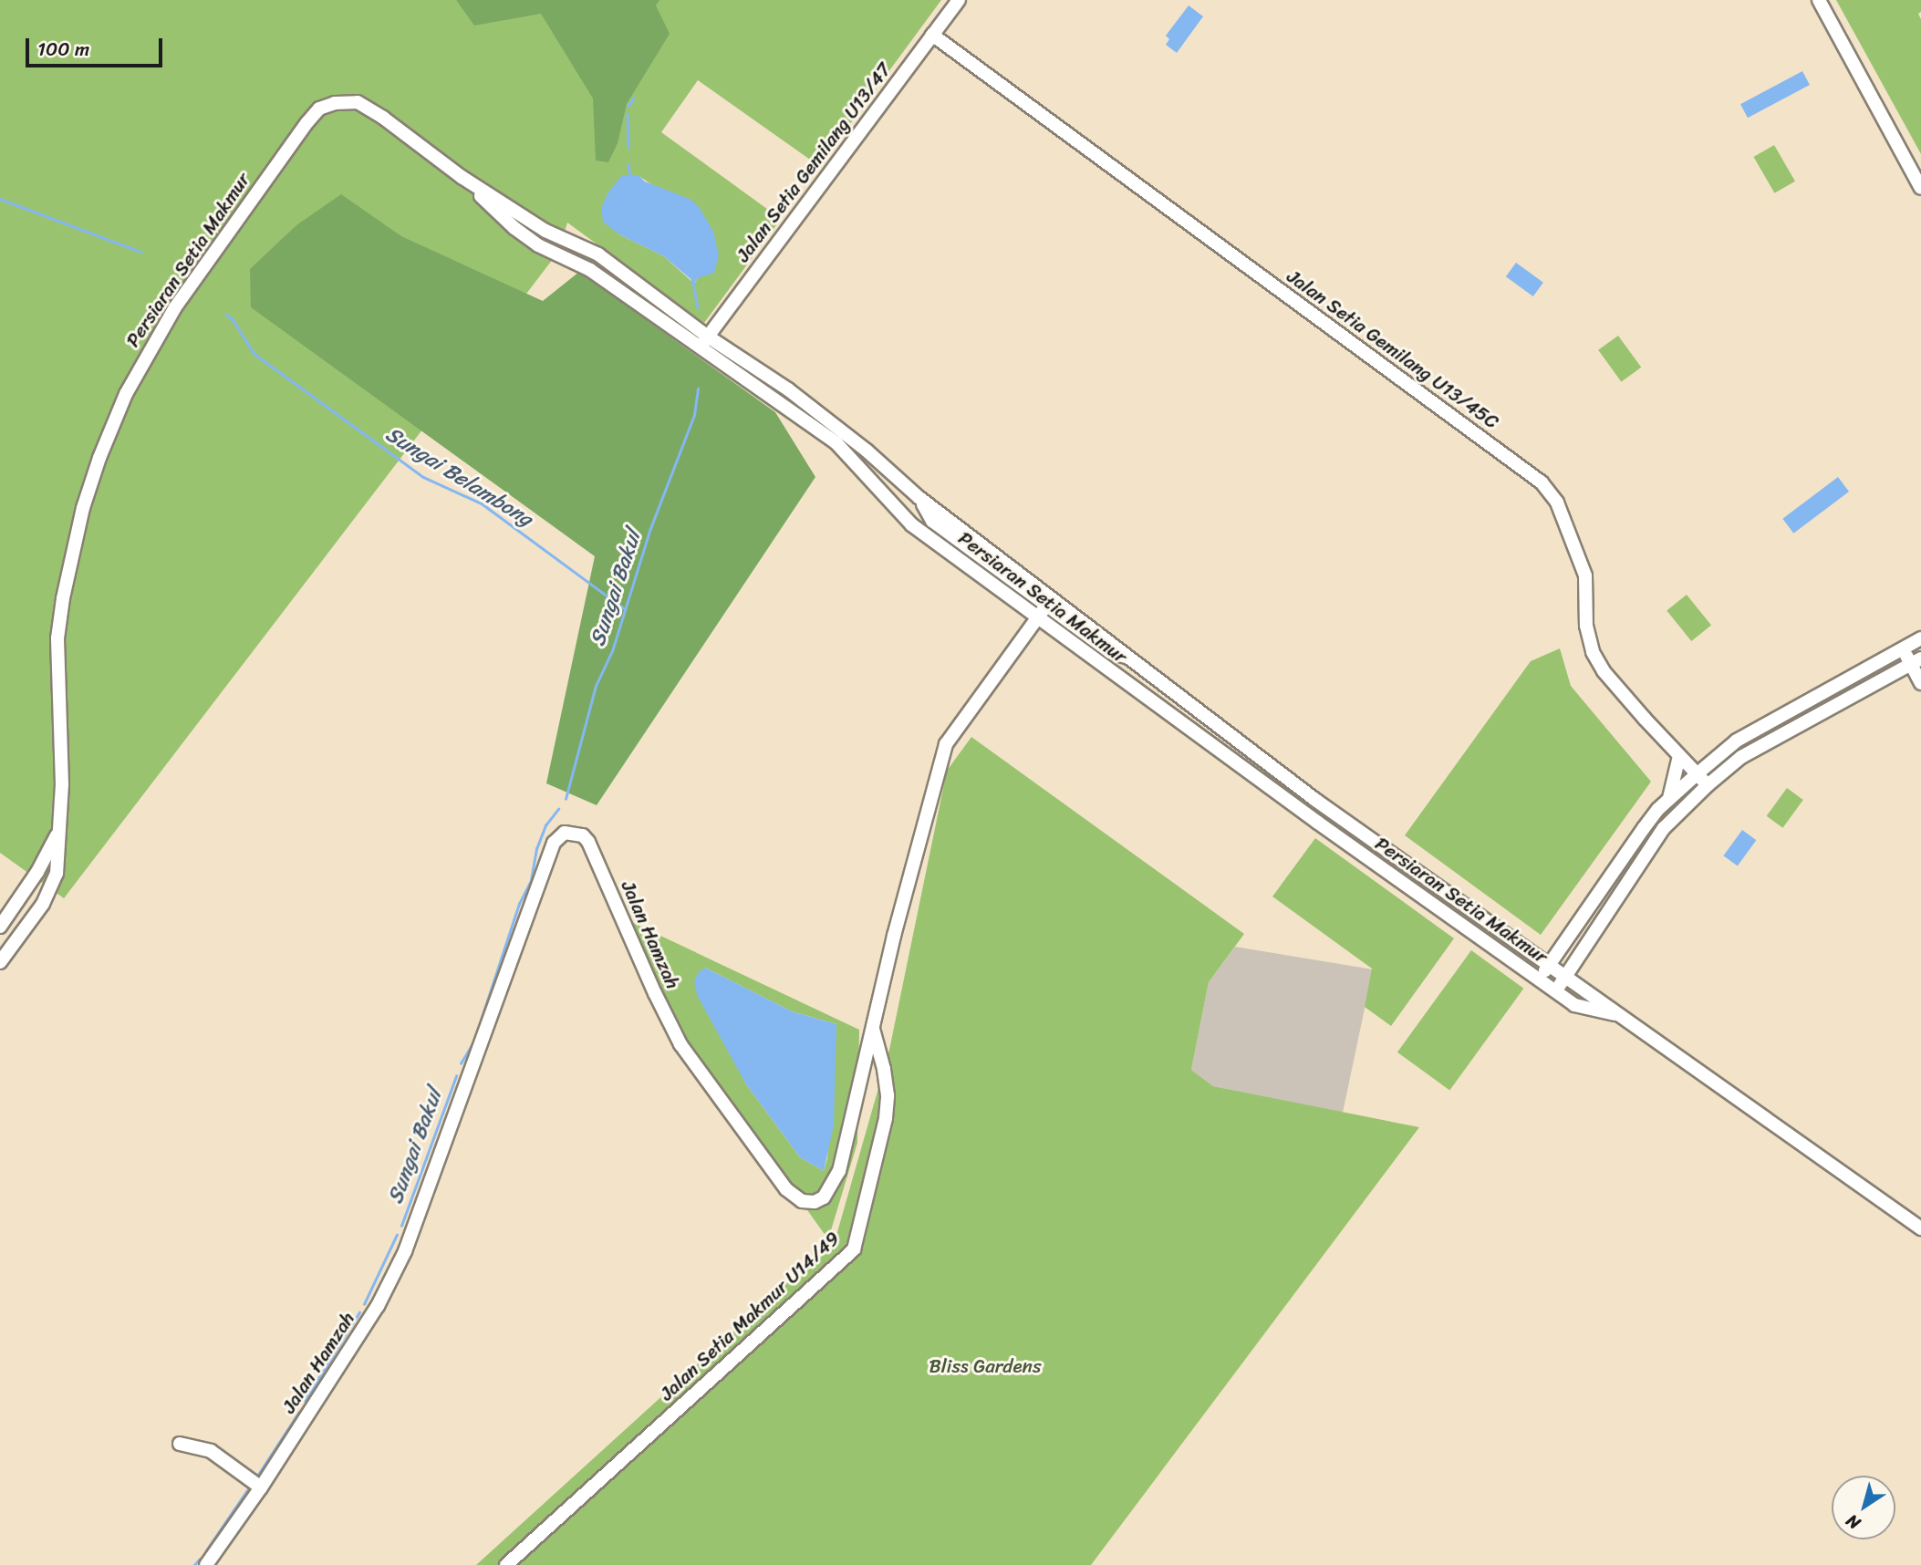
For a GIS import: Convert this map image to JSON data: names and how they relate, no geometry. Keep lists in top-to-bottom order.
{
  "streets": {
    "street": [
      "Jalan Setia Gemilang U13/47",
      "Persiaran Setia Makmur",
      "Jalan Setia Gemilang U13/45C",
      "Jalan Hamzah",
      "Jalan Setia Makmur U14/49"
    ]
  },
  "crossings": [
    ["Jalan Setia Gemilang U13/47", "Persiaran Setia Makmur"],
    ["Jalan Setia Gemilang U13/47", "Jalan Setia Gemilang U13/45C"],
    ["Persiaran Setia Makmur", "Jalan Hamzah"],
    ["Jalan Hamzah", "Jalan Setia Makmur U14/49"]
  ],
  "water": ["Sungai Belambong", "Sungai Bakul"],
  "parks": ["Bliss Gardens"],
  "scale_bar": "100 m",
  "north": "bottom left"
}
